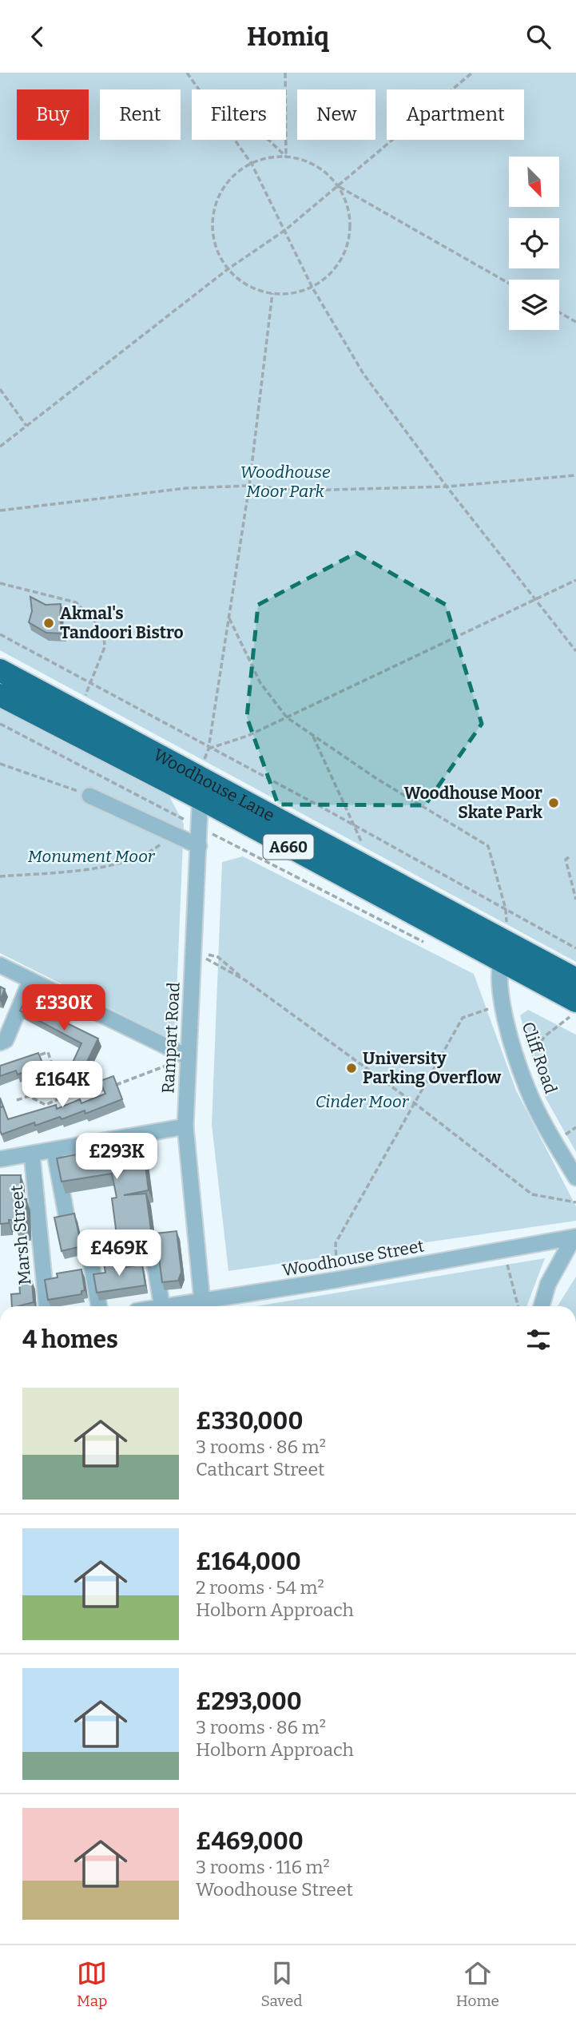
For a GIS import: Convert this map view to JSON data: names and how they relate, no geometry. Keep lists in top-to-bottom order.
{
  "streets": {
    "highway": ["Woodhouse Lane", "A660"],
    "street": [
      "Rampart Road",
      "Cliff Road",
      "Marsh Street",
      "Woodhouse Street"
    ]
  },
  "crossings": [
    ["Woodhouse Lane", "Rampart Road"],
    ["Woodhouse Lane", "Cliff Road"],
    ["Rampart Road", "Woodhouse Street"]
  ],
  "parks": ["Woodhouse Moor Park", "Monument Moor", "Cinder Moor"],
  "places": ["Akmal's Tandoori Bistro", "Woodhouse Moor Skate Park", "University Parking Overflow"],
  "north": "bottom right",
  "page": {
    "header": "Homiq",
    "chip": [
      "Buy",
      "Rent",
      "Filters",
      "New",
      "Apartment"
    ],
    "price": [
      "£330K",
      "£164K",
      "£293K",
      "£469K"
    ],
    "heading": "4 homes",
    "list": [
      {
        "name": "£330,000",
        "note": "3 rooms · 86 m² · Cathcart Street"
      },
      {
        "name": "£164,000",
        "note": "2 rooms · 54 m² · Holborn Approach"
      },
      {
        "name": "£293,000",
        "note": "3 rooms · 86 m² · Holborn Approach"
      },
      {
        "name": "£469,000",
        "note": "3 rooms · 116 m² · Woodhouse Street"
      }
    ],
    "tabs": ["Map", "Saved", "Home"]
  }
}
